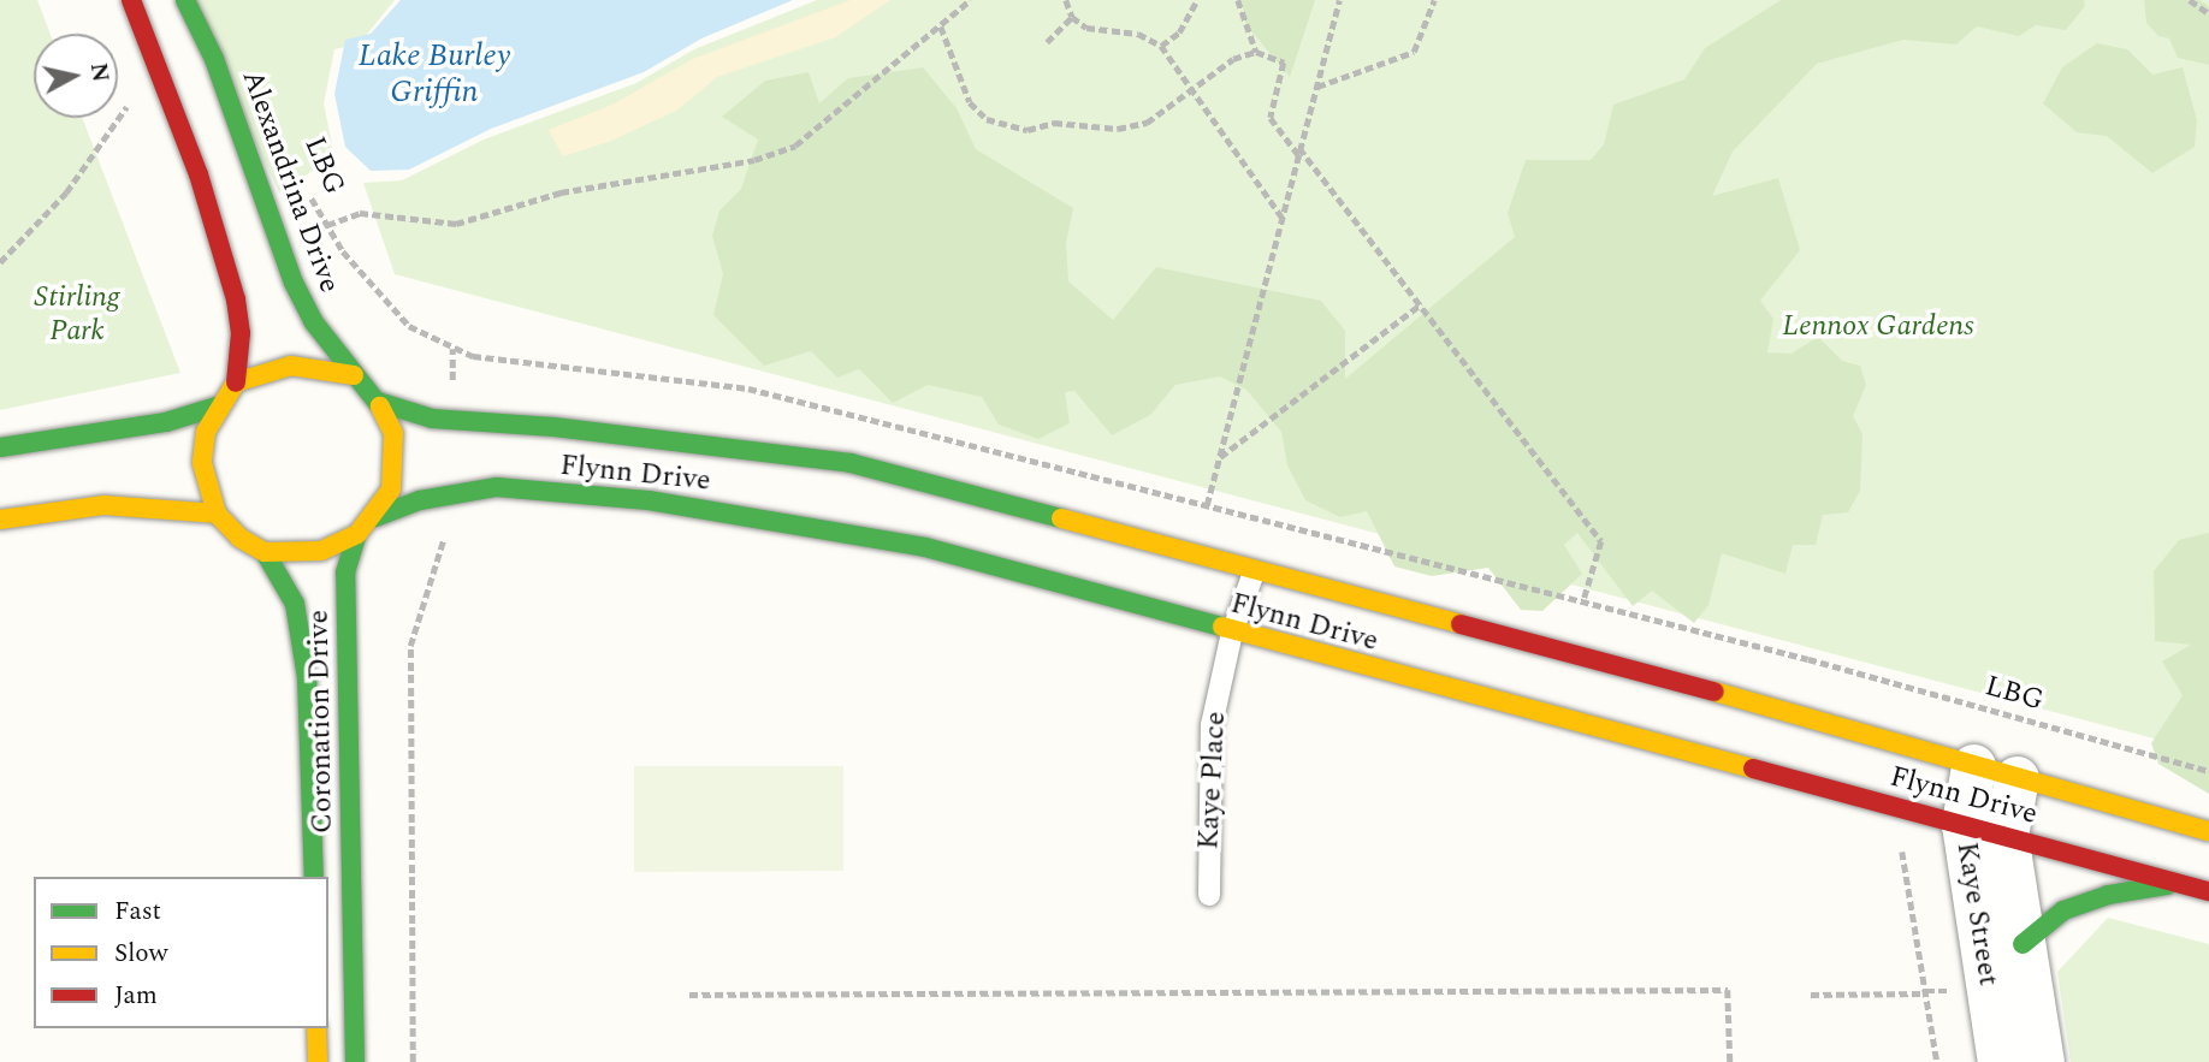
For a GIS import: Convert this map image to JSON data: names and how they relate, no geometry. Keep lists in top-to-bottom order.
{
  "streets": {
    "main road": ["Alexandrina Drive", "Flynn Drive", "Coronation Drive"],
    "street": ["Kaye Street"],
    "lane": ["Kaye Place"],
    "path": ["LBG"]
  },
  "crossings": [
    ["Alexandrina Drive", "Flynn Drive"],
    ["Alexandrina Drive", "Coronation Drive"],
    ["Flynn Drive", "Coronation Drive"],
    ["Flynn Drive", "Kaye Place"],
    ["Flynn Drive", "Kaye Street"]
  ],
  "water": ["Lake Burley Griffin"],
  "parks": ["Stirling Park", "Lennox Gardens"],
  "legend": ["Fast", "Slow", "Jam"],
  "north": "right"
}
